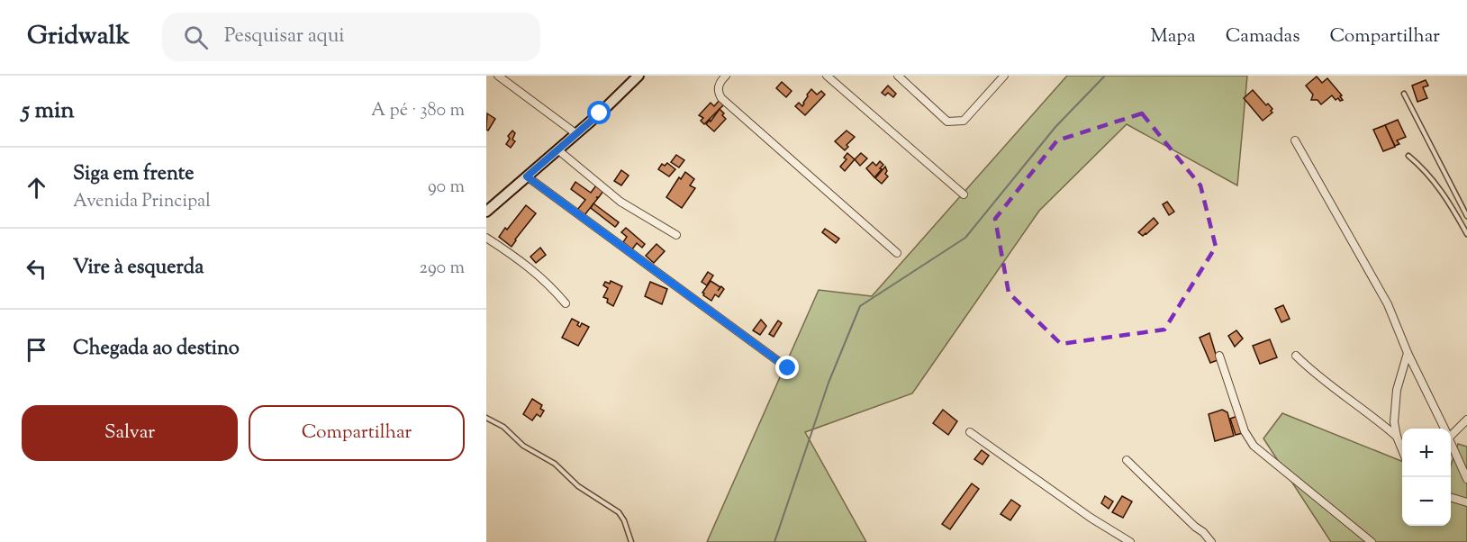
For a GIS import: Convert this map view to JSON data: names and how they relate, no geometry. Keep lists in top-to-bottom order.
{
  "page": {
    "header": "Gridwalk",
    "search": "Pesquisar aqui",
    "nav": ["Mapa", "Camadas", "Compartilhar"],
    "heading": ["5 min", "A pé · 380 m"],
    "list": [
      ["Siga em frente", "Avenida Principal", "90 m"],
      ["Vire à esquerda", "290 m"],
      "Chegada ao destino"
    ],
    "buttons": ["Salvar", "Compartilhar"],
    "map_buttons": ["+", "−"]
  }
}
